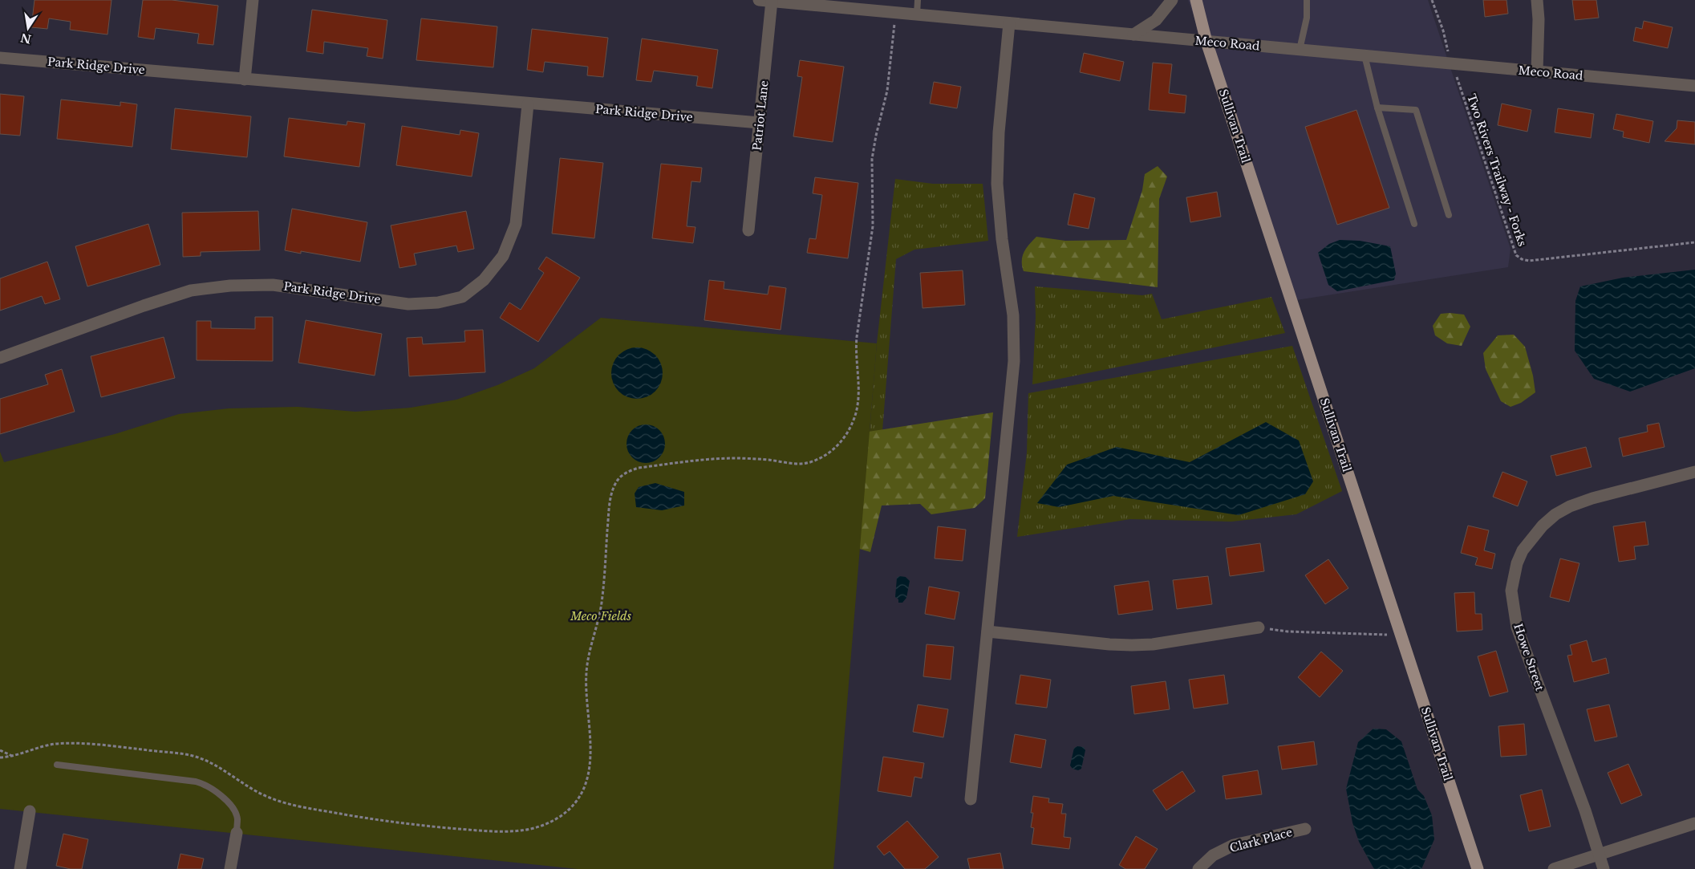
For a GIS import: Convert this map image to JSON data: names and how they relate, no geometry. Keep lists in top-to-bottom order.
{
  "streets": {
    "main road": ["Sullivan Trail"],
    "street": [
      "Meco Road",
      "Park Ridge Drive",
      "Patriot Lane",
      "Howe Street",
      "Clark Place"
    ],
    "path": ["Two Rivers Trailway - Forks"]
  },
  "crossings": [
    ["Meco Road", "Patriot Lane"],
    ["Meco Road", "Sullivan Trail"],
    ["Park Ridge Drive", "Patriot Lane"]
  ],
  "parks": ["Meco Fields"],
  "north": "bottom"
}
